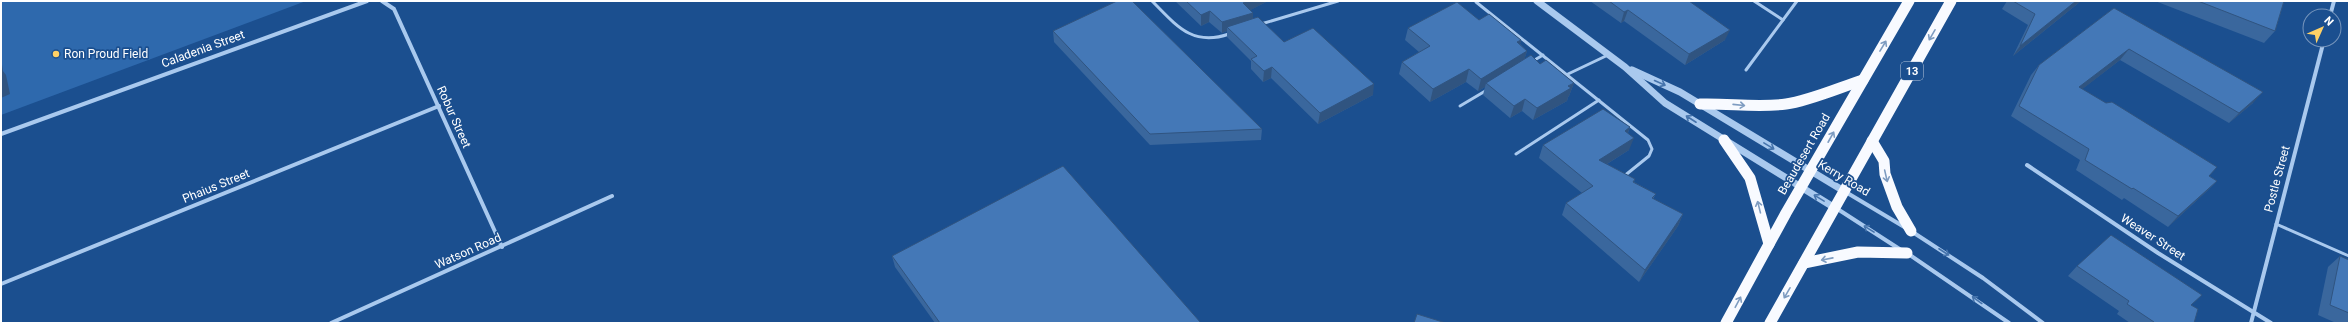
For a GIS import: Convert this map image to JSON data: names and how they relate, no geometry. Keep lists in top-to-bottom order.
{
  "streets": {
    "highway": ["13", "Beaudesert Road"],
    "street": [
      "Caladenia Street",
      "Robur Street",
      "Kerry Road",
      "Postle Street",
      "Phaius Street",
      "Weaver Street",
      "Watson Road"
    ]
  },
  "crossings": [
    ["13", "Kerry Road"],
    ["Robur Street", "Phaius Street"],
    ["Robur Street", "Watson Road"],
    ["Beaudesert Road", "Kerry Road"],
    ["Postle Street", "Weaver Street"]
  ],
  "places": ["Ron Proud Field"],
  "north": "top right"
}
